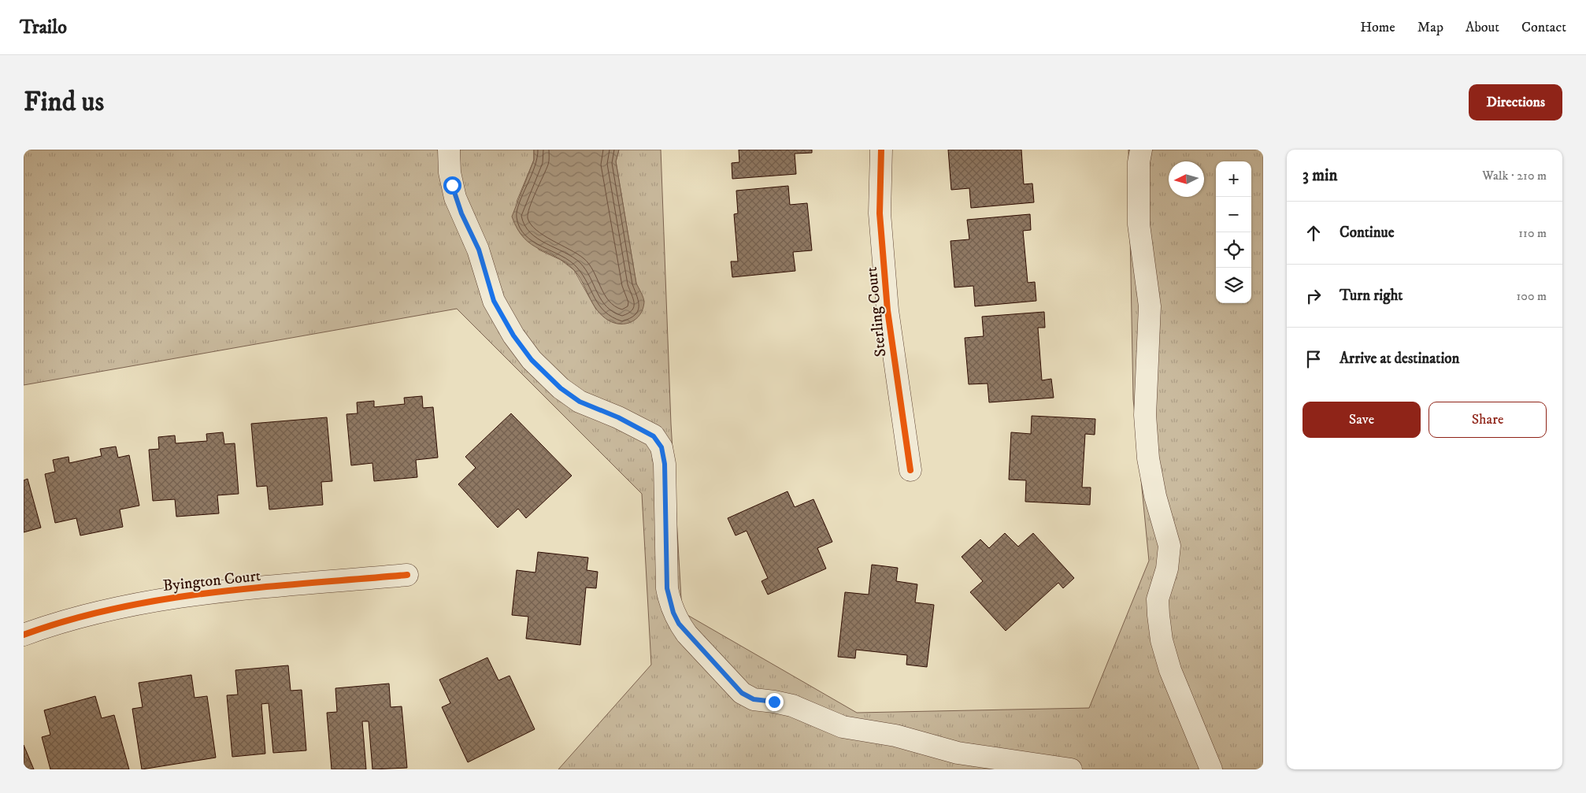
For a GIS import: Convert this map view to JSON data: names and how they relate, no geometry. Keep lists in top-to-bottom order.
{
  "streets": {
    "street": ["Sterling Court", "Byington Court"]
  },
  "north": "left",
  "page": {
    "header": "Trailo",
    "nav": [
      "Home",
      "Map",
      "About",
      "Contact"
    ],
    "buttons": [
      "Directions",
      ["Save", "Share"]
    ],
    "title": "Find us",
    "heading": ["3 min", "Walk · 210 m"],
    "map_buttons": ["+", "−"],
    "list": [
      ["Continue", "110 m"],
      ["Turn right", "100 m"],
      "Arrive at destination"
    ]
  }
}
